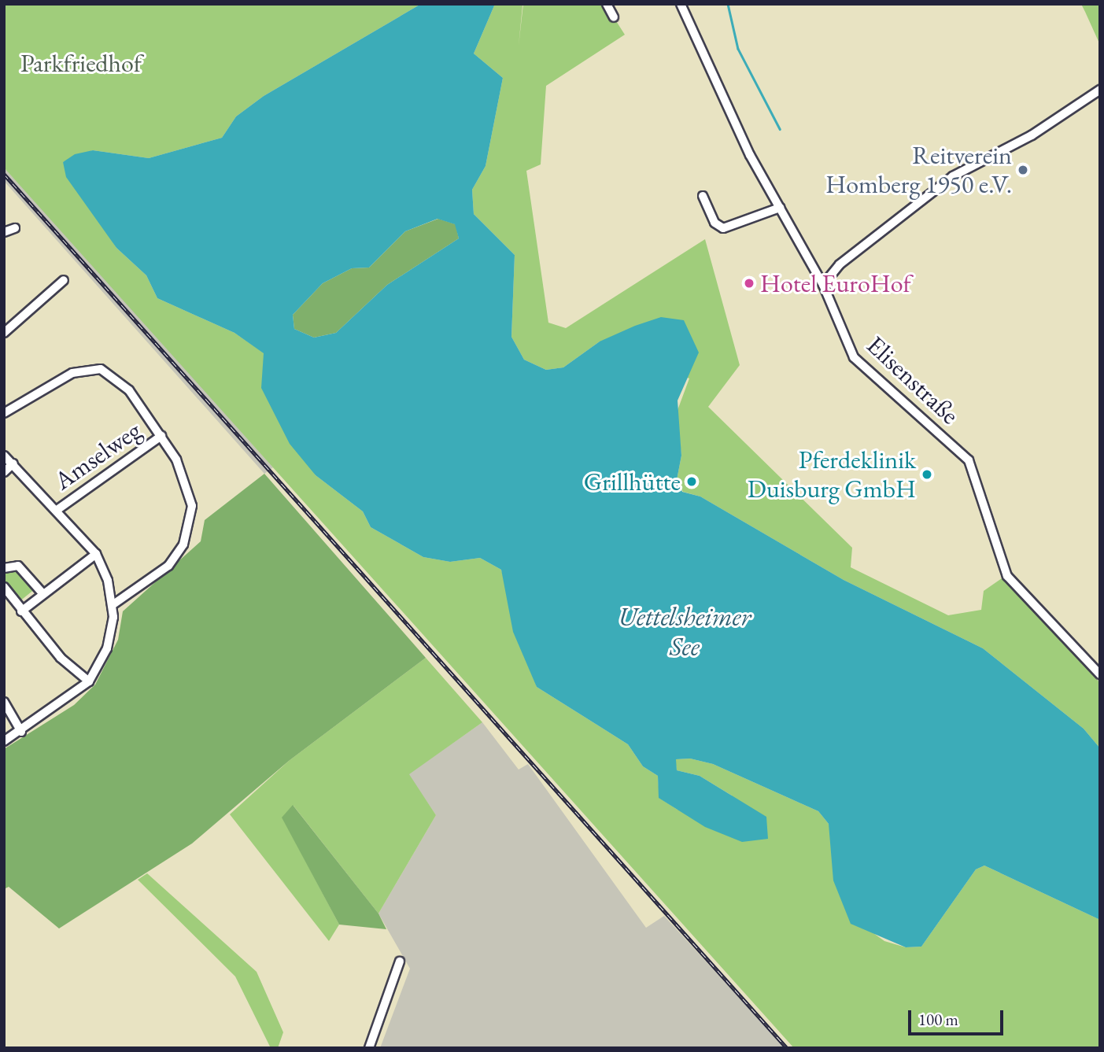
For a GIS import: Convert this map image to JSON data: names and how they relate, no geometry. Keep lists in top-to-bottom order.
{
  "streets": {
    "street": ["Elisenstraße", "Amselweg"]
  },
  "water": ["Uettelsheimer See"],
  "parks": ["Parkfriedhof"],
  "places": [
    "Reitverein Homberg 1950 e.V.",
    "Hotel EuroHof",
    "Pferdeklinik Duisburg GmbH",
    "Grillhütte"
  ],
  "scale_bar": "100 m"
}
